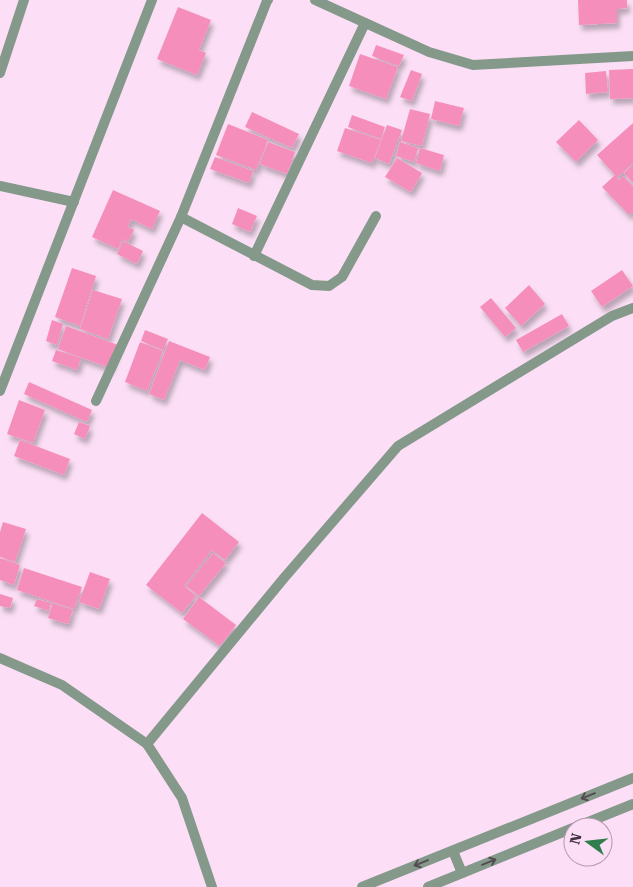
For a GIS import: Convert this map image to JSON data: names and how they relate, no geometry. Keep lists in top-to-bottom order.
{
  "north": "left"
}
